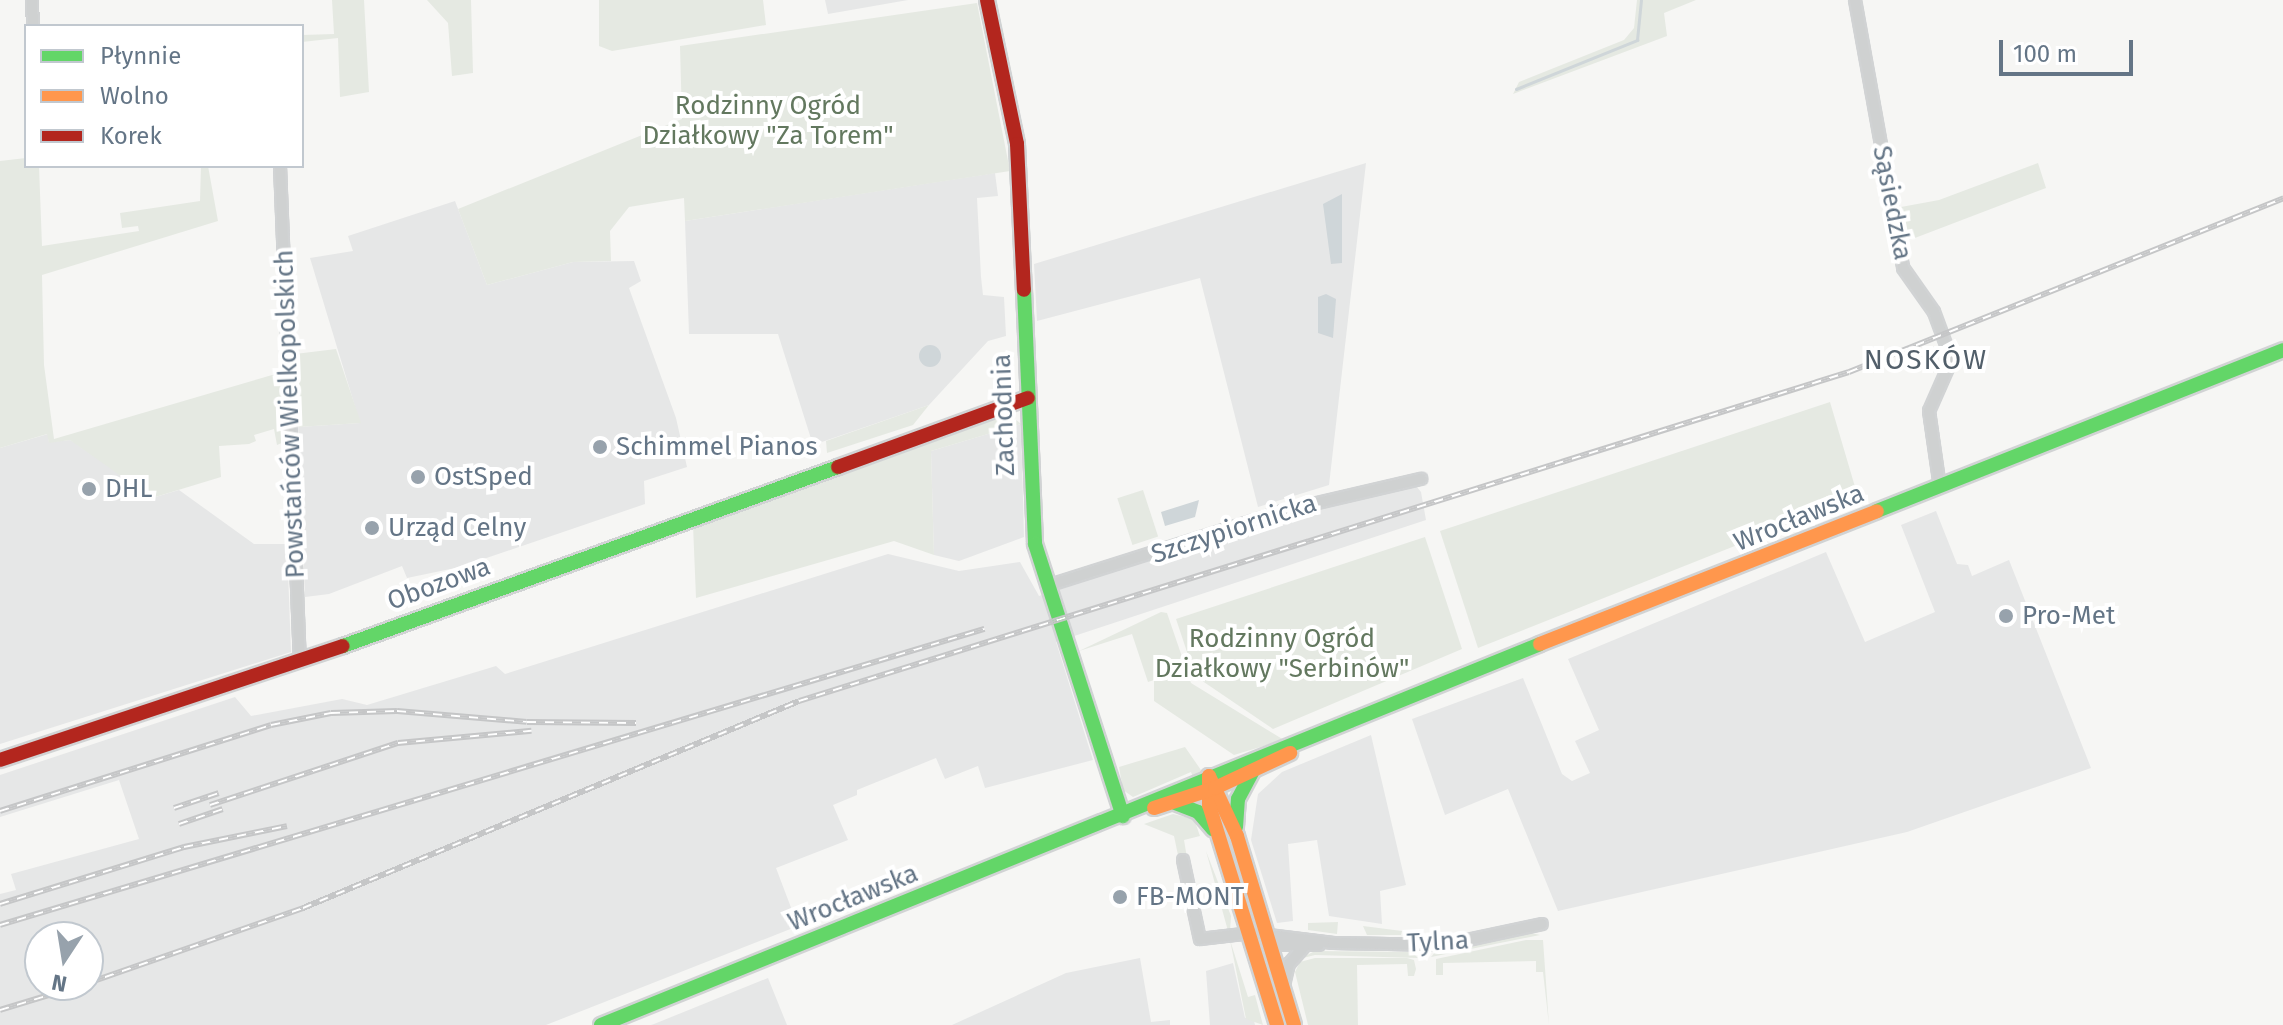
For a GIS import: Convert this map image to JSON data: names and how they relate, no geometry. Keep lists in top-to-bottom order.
{
  "streets": {
    "street": [
      "Sąsiedzka",
      "Powstańców Wielkopolskich",
      "Zachodnia",
      "Wrocławska",
      "Szczypiornicka",
      "Obozowa",
      "Tylna"
    ]
  },
  "crossings": [
    ["Sąsiedzka", "Wrocławska"],
    ["Powstańców Wielkopolskich", "Obozowa"],
    ["Zachodnia", "Wrocławska"],
    ["Zachodnia", "Szczypiornicka"],
    ["Zachodnia", "Obozowa"]
  ],
  "districts": ["NOSKÓW"],
  "parks": ["Rodzinny Ogród Działkowy \"Za Torem\"", "Rodzinny Ogród Działkowy \"Serbinów\""],
  "places": [
    "Schimmel Pianos",
    "OstSped",
    "DHL",
    "Urząd Celny",
    "Pro-Met",
    "FB-MONT"
  ],
  "legend": ["Płynnie", "Wolno", "Korek"],
  "scale_bar": "100 m",
  "north": "bottom"
}
